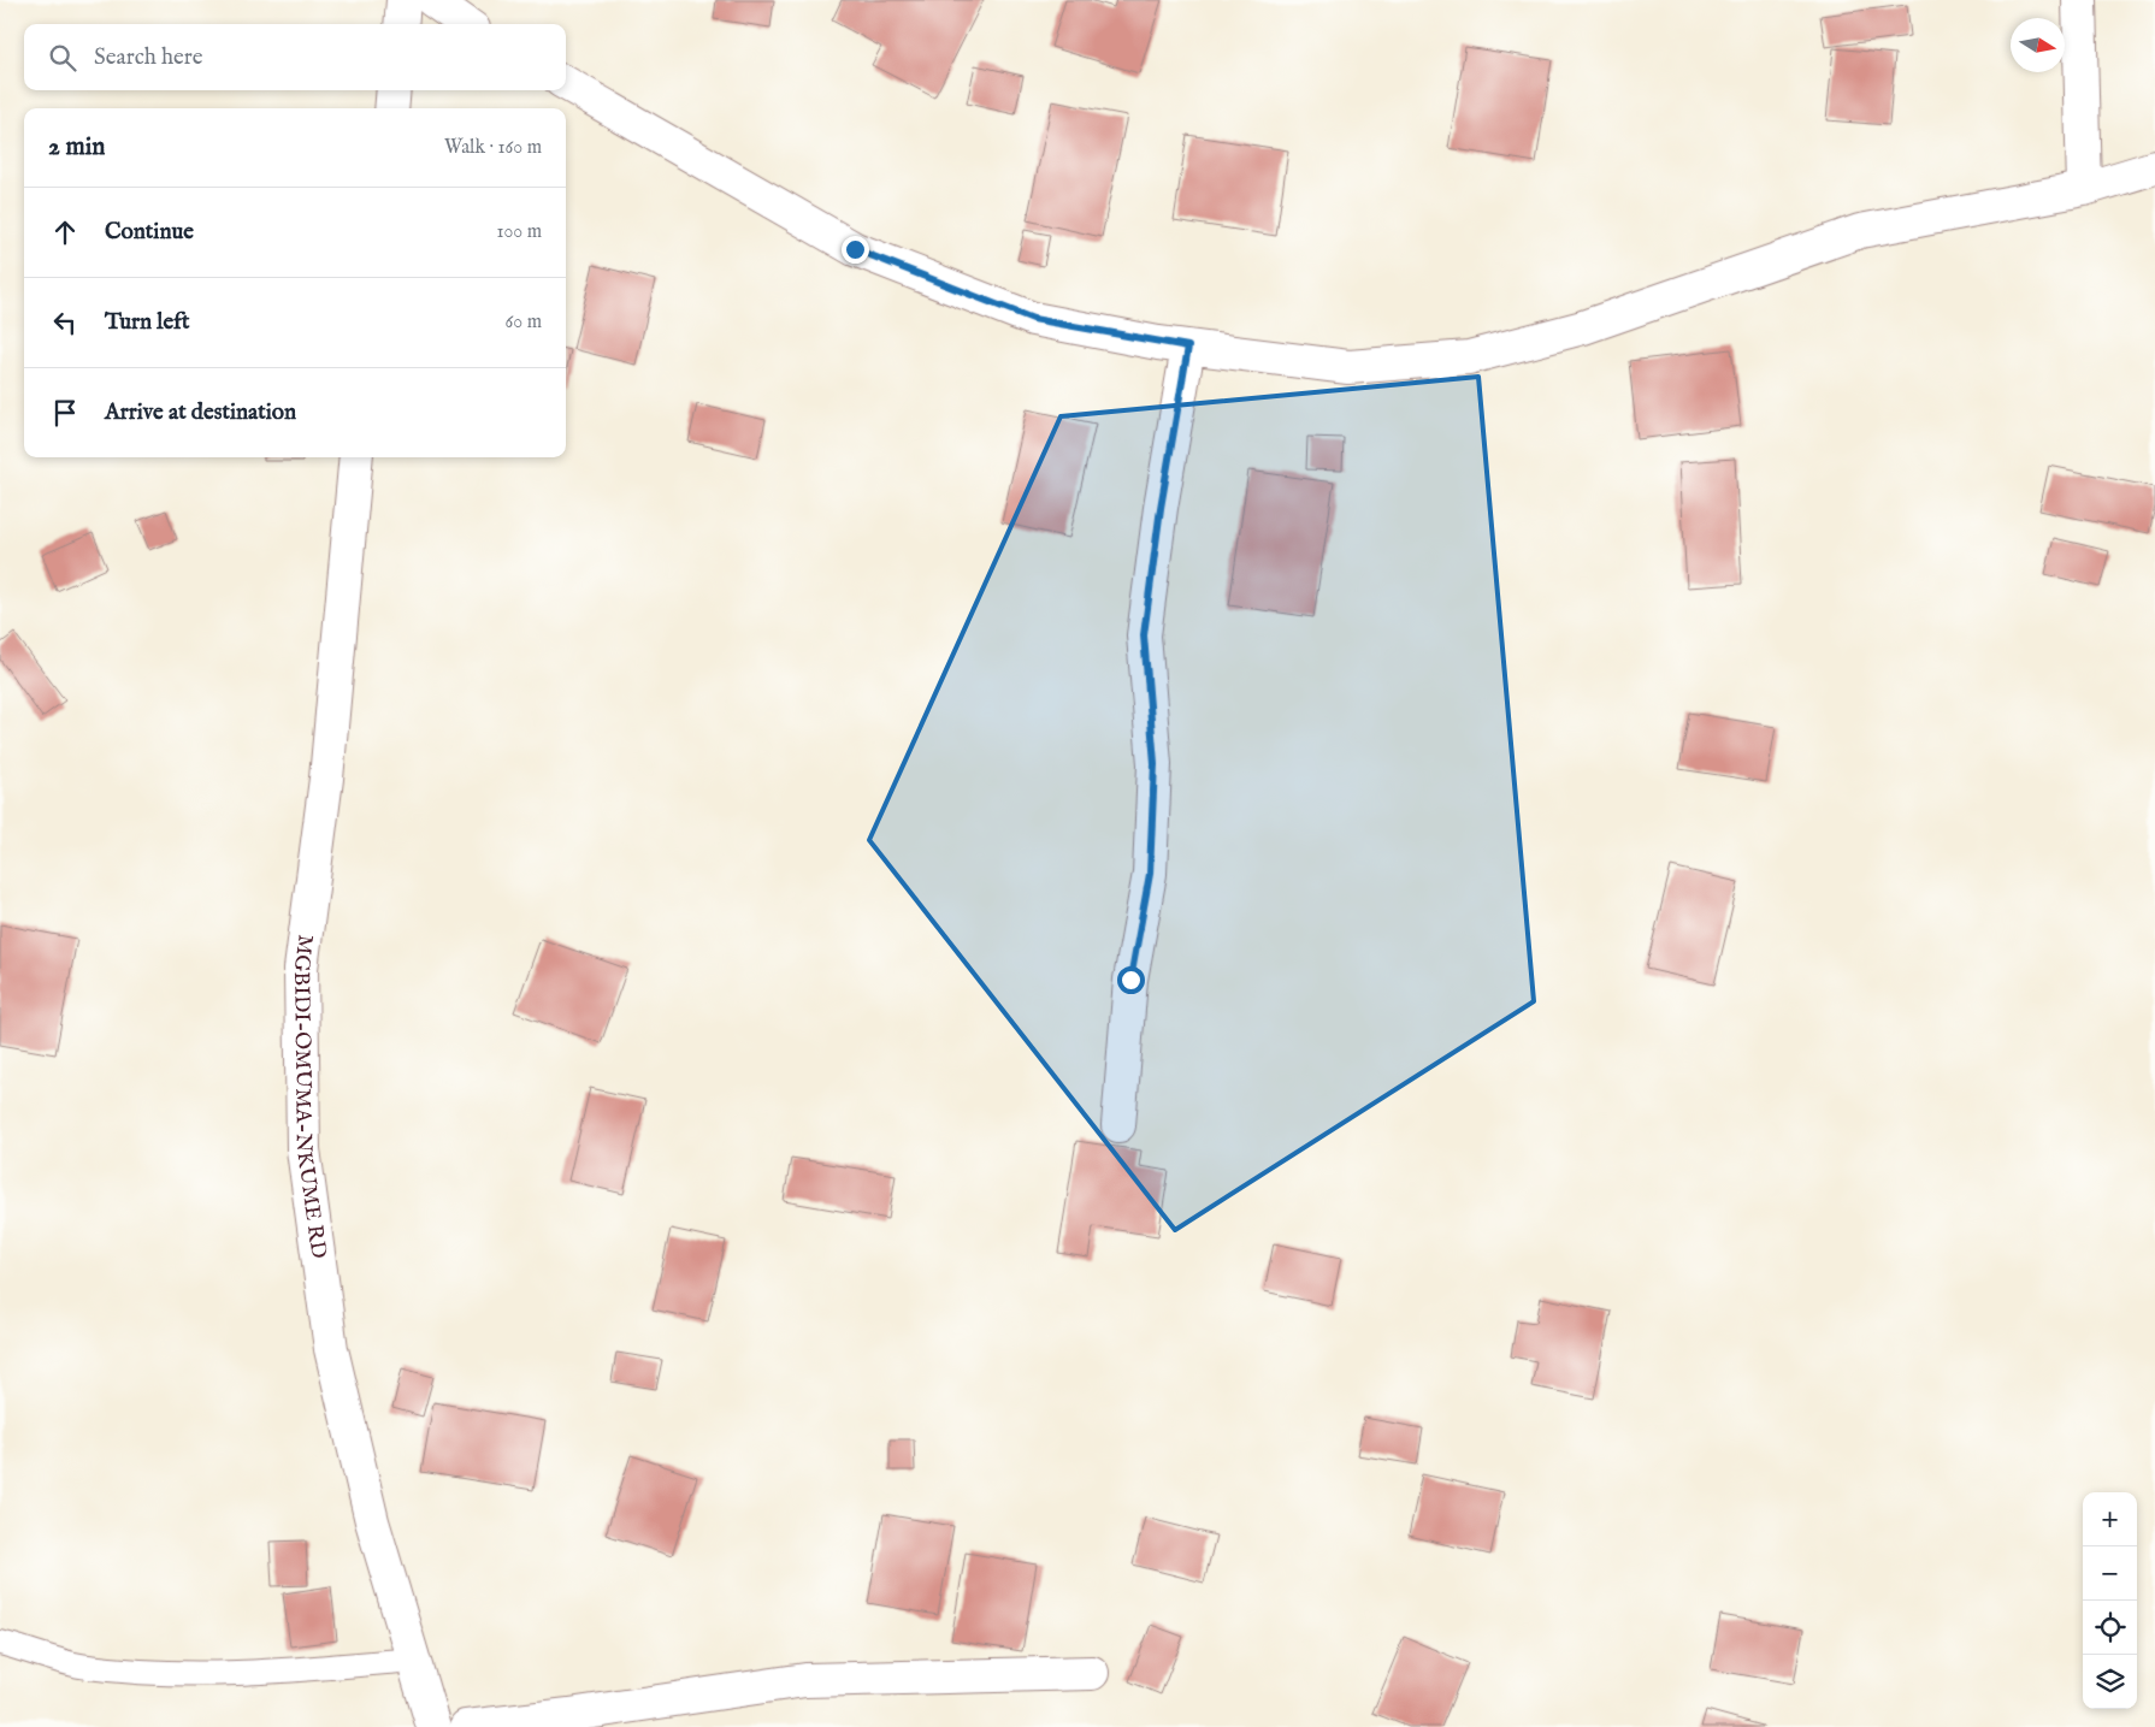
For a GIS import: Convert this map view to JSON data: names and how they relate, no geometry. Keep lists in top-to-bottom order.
{
  "streets": {
    "street": ["MGBIDI-OMUMA-NKUME RD"]
  },
  "north": "right",
  "page": {
    "search": "Search here",
    "heading": ["2 min", "Walk · 160 m"],
    "list": [
      ["Continue", "100 m"],
      ["Turn left", "60 m"],
      "Arrive at destination"
    ],
    "map_buttons": ["+", "−"]
  }
}
